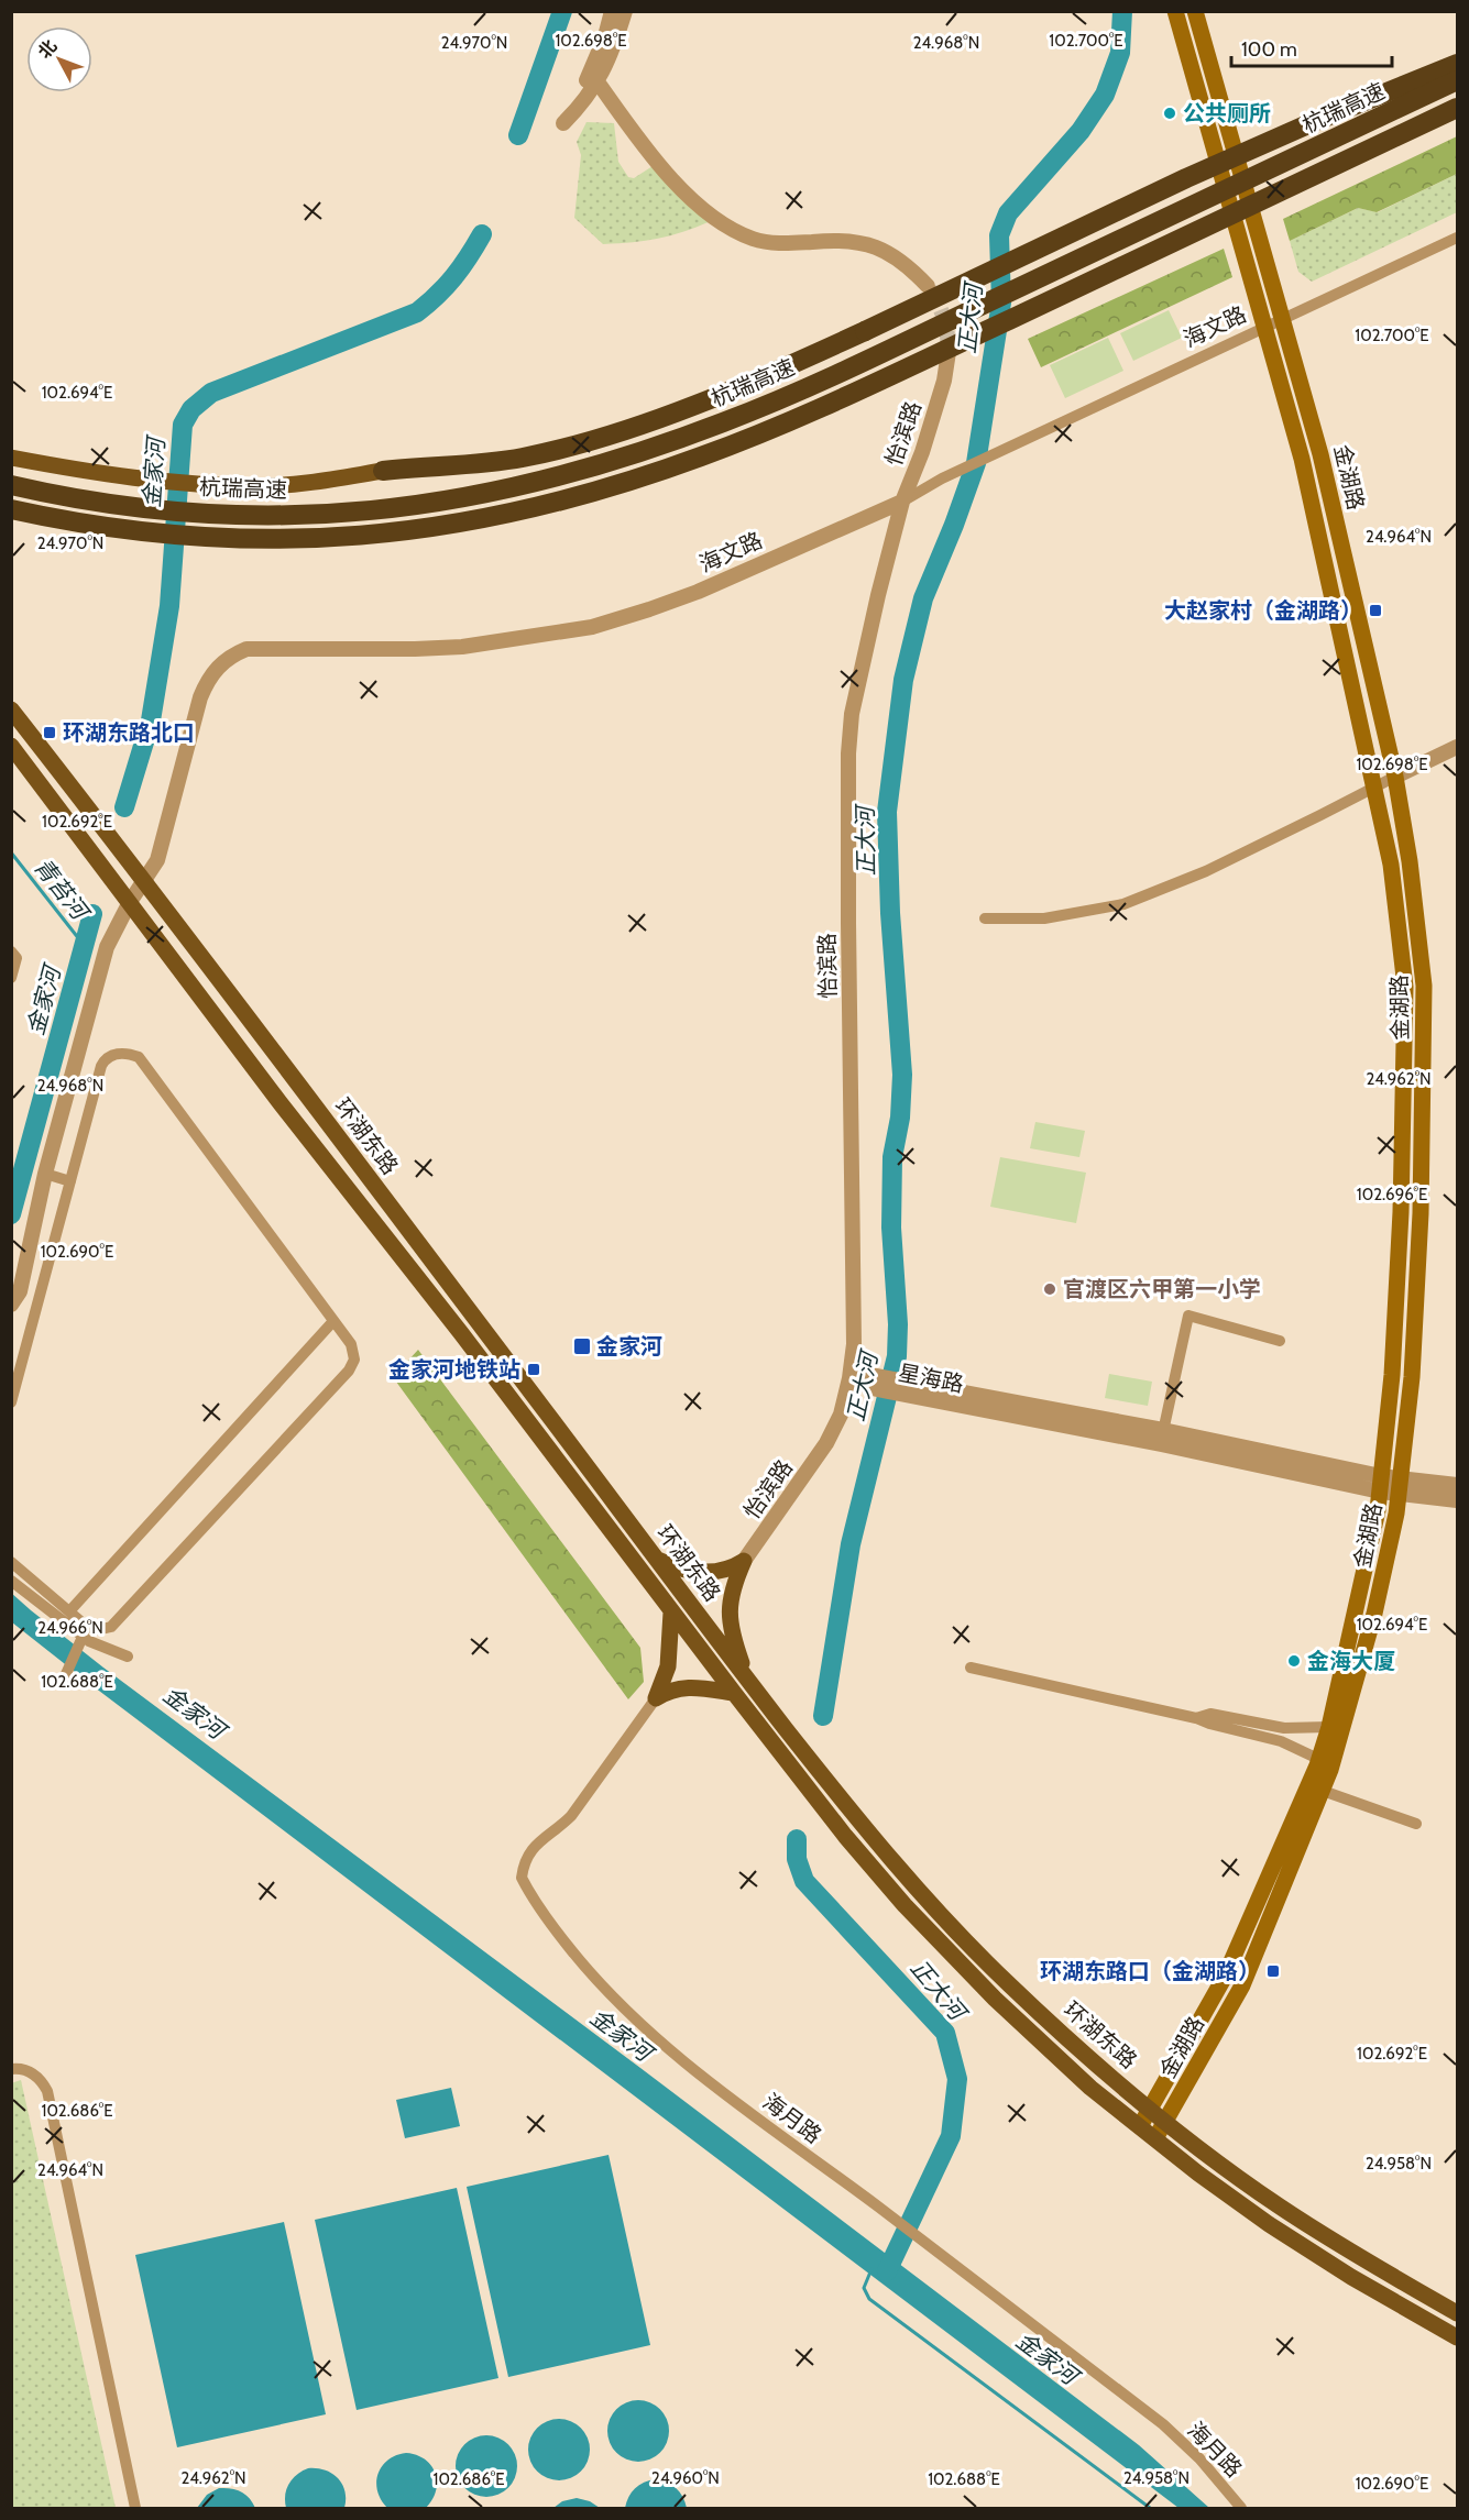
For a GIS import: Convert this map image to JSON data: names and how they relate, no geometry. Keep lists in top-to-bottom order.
{
  "streets": {
    "highway": ["杭瑞高速"],
    "main road": ["金湖路", "环湖东路"],
    "street": [
      "海文路",
      "怡滨路",
      "星海路",
      "海月路"
    ]
  },
  "crossings": [
    ["海文路", "怡滨路"],
    ["海文路", "金湖路"],
    ["海文路", "环湖东路"],
    ["怡滨路", "星海路"],
    ["金湖路", "环湖东路"],
    ["金湖路", "星海路"]
  ],
  "water": ["正大河", "金家河", "青苔河"],
  "places": {
    "other": ["公共厕所", "官渡区六甲第一小学", "金海大厦"],
    "transit": [
      "大赵家村（金湖路）",
      "环湖东路北口",
      "金家河",
      "金家河地铁站",
      "环湖东路口（金湖路）"
    ]
  },
  "scale_bar": "100 m",
  "north": "top left",
  "coordinates": [
    "102.698°E",
    "102.700°E",
    "24.970°N",
    "24.968°N",
    "102.694°E",
    "24.964°N",
    "102.692°E",
    "24.962°N",
    "102.696°E",
    "102.690°E",
    "24.966°N",
    "102.688°E",
    "102.686°E",
    "24.958°N",
    "24.960°N"
  ]
}
